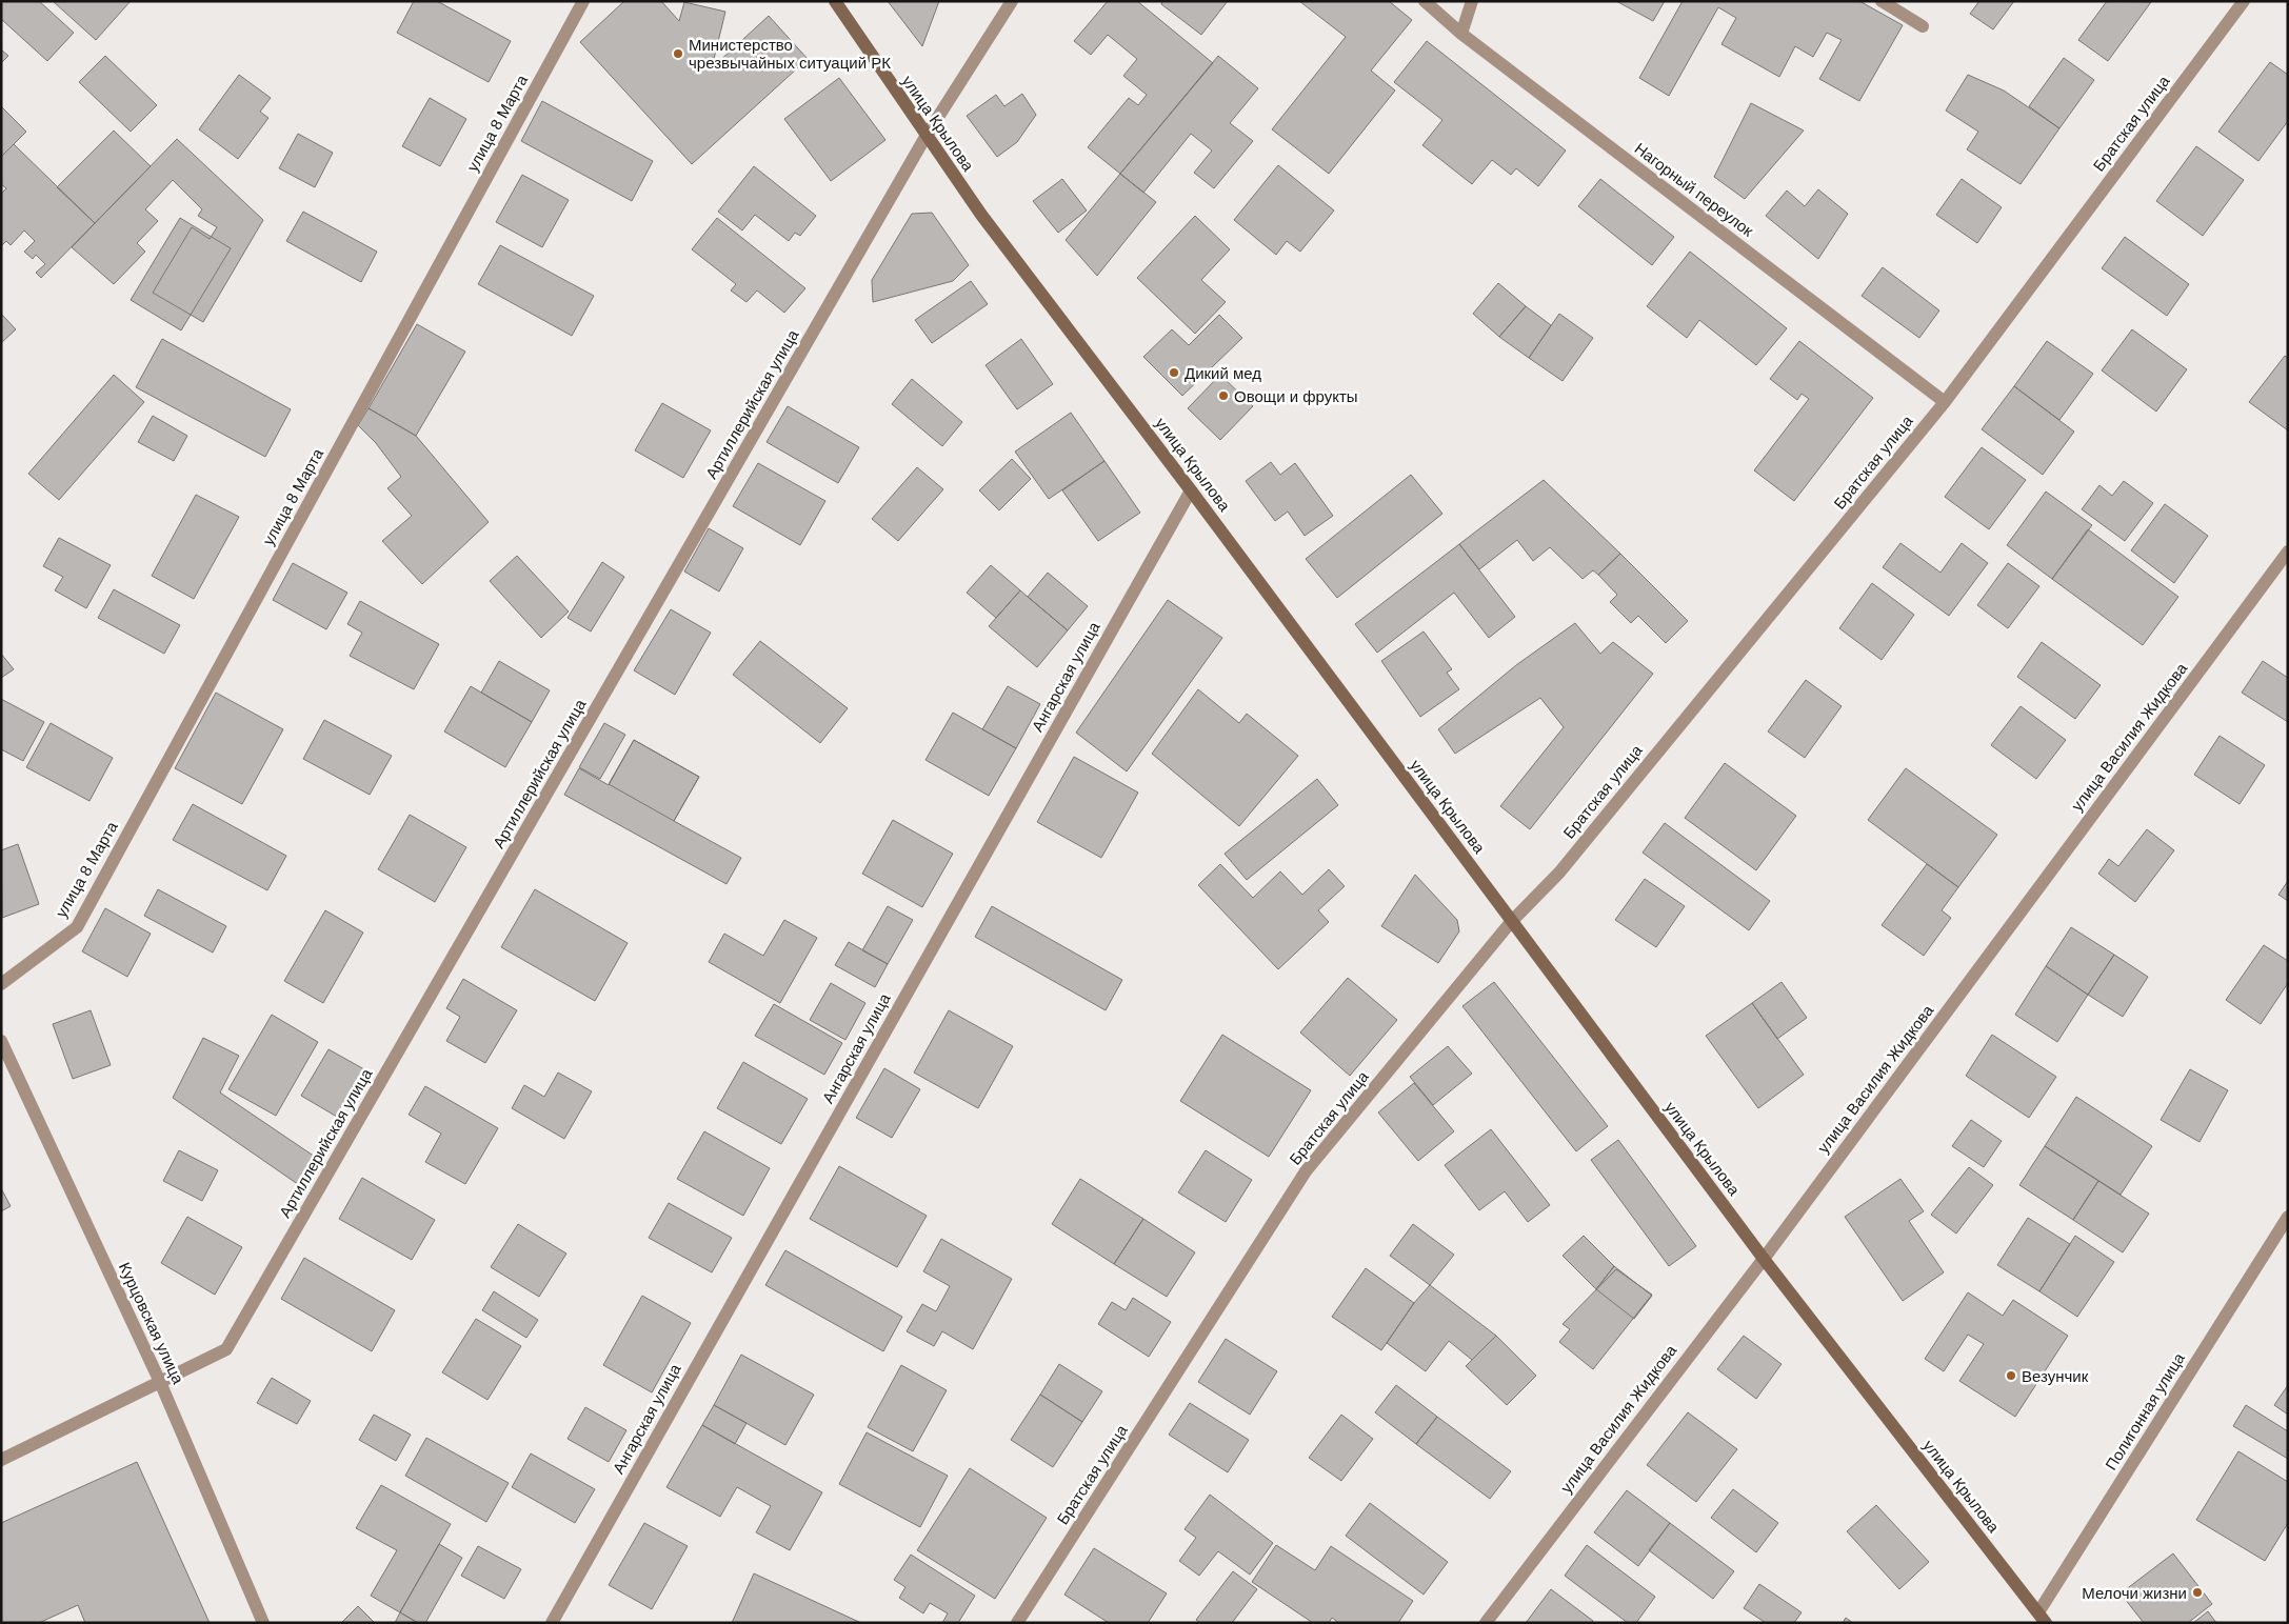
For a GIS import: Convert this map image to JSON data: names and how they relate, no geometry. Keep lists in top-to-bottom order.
{
  "streets": {
    "main road": ["улица Крылова", "Полигонная улица"],
    "street": [
      "улица 8 Марта",
      "Братская улица",
      "Нагорный переулок",
      "Артиллерийская улица",
      "Ангарская улица",
      "улица Василия Жидкова",
      "Курцовская улица"
    ]
  },
  "crossings": [
    ["улица Крылова", "Братская улица"],
    ["улица Крылова", "Артиллерийская улица"],
    ["улица Крылова", "Ангарская улица"],
    ["улица Крылова", "улица Василия Жидкова"],
    ["улица Крылова", "Полигонная улица"],
    ["Братская улица", "Нагорный переулок"],
    ["Артиллерийская улица", "Курцовская улица"]
  ],
  "places": [
    "Министерство чрезвычайных ситуаций РК",
    "Дикий мед",
    "Овощи и фрукты",
    "Везунчик",
    "Мелочи жизни"
  ]
}
